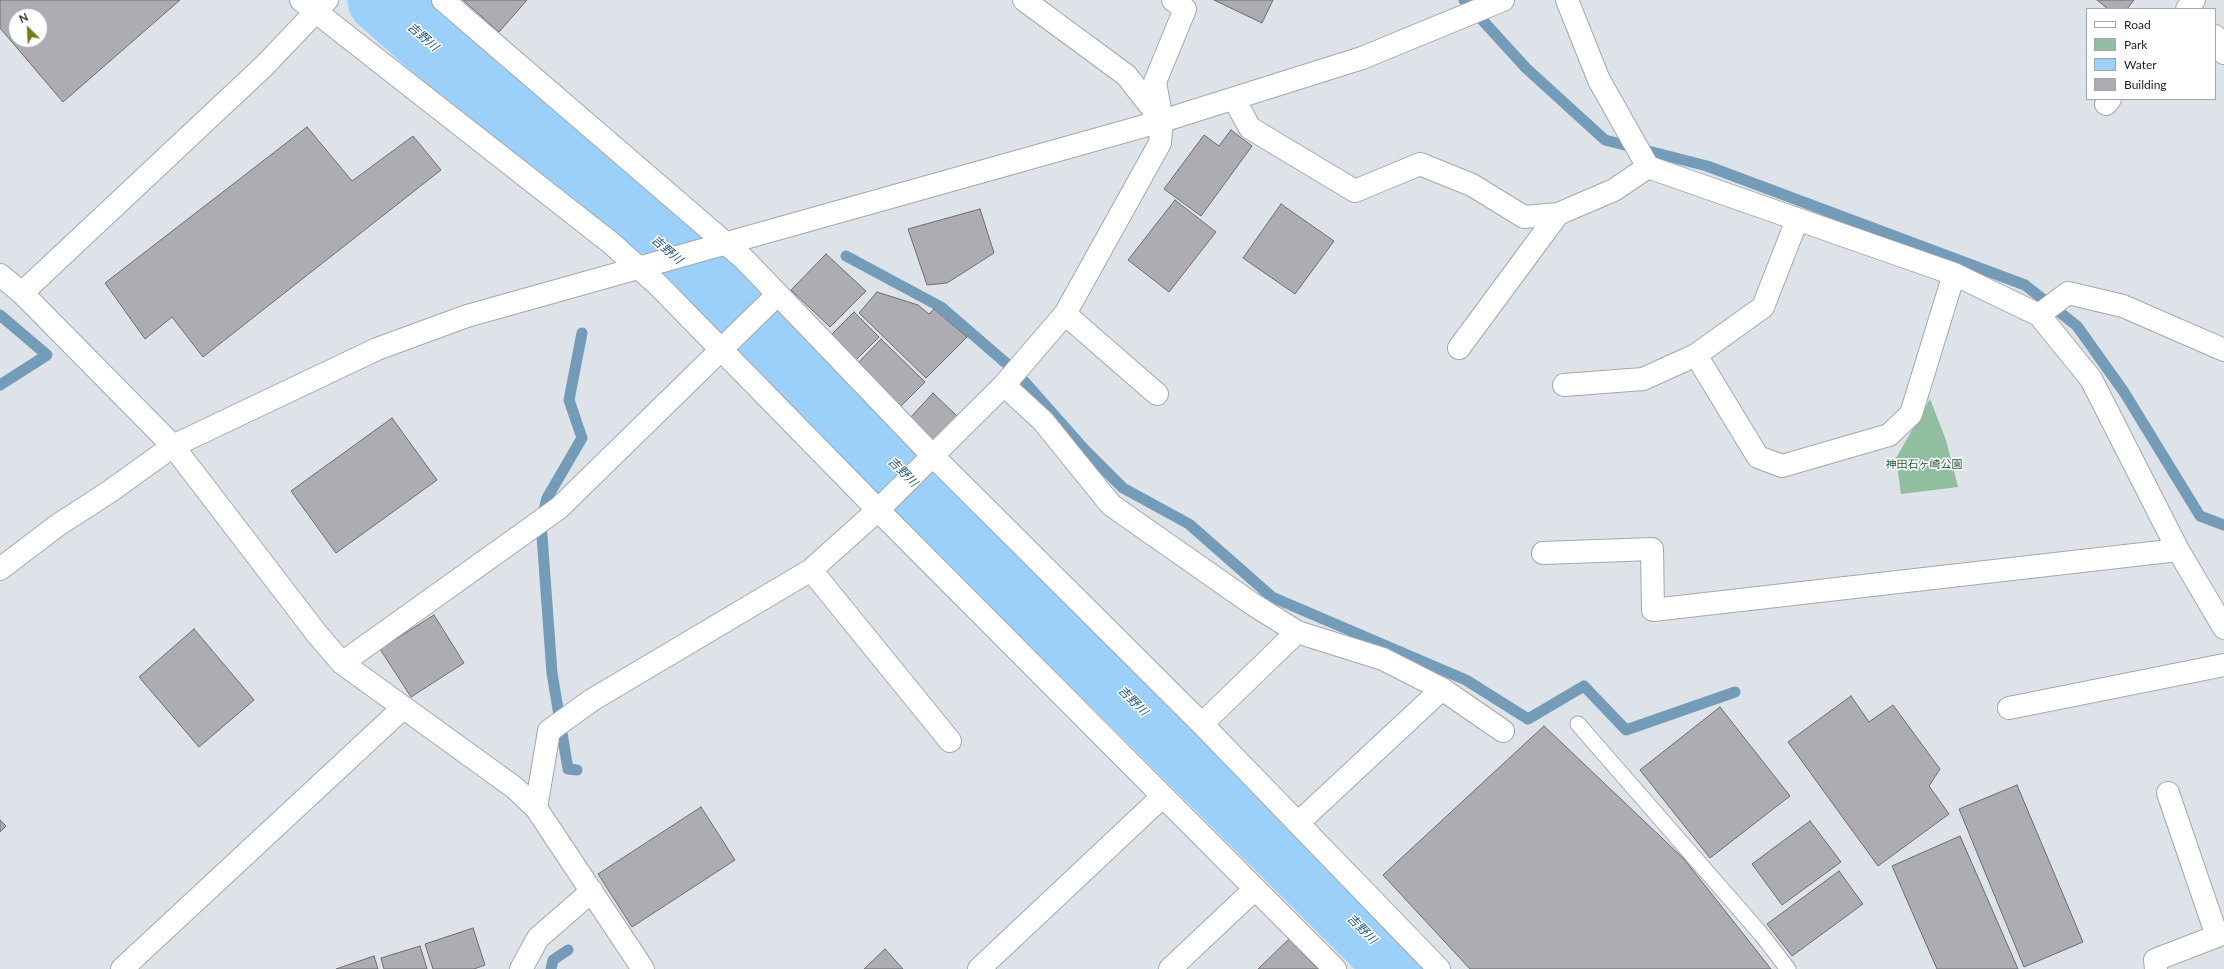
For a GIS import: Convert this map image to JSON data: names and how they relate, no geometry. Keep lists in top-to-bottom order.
{
  "water": ["吉野川"],
  "parks": ["神田石ヶ崎公園"],
  "legend": [
    "Road",
    "Park",
    "Water",
    "Building"
  ],
  "north": "top left"
}
